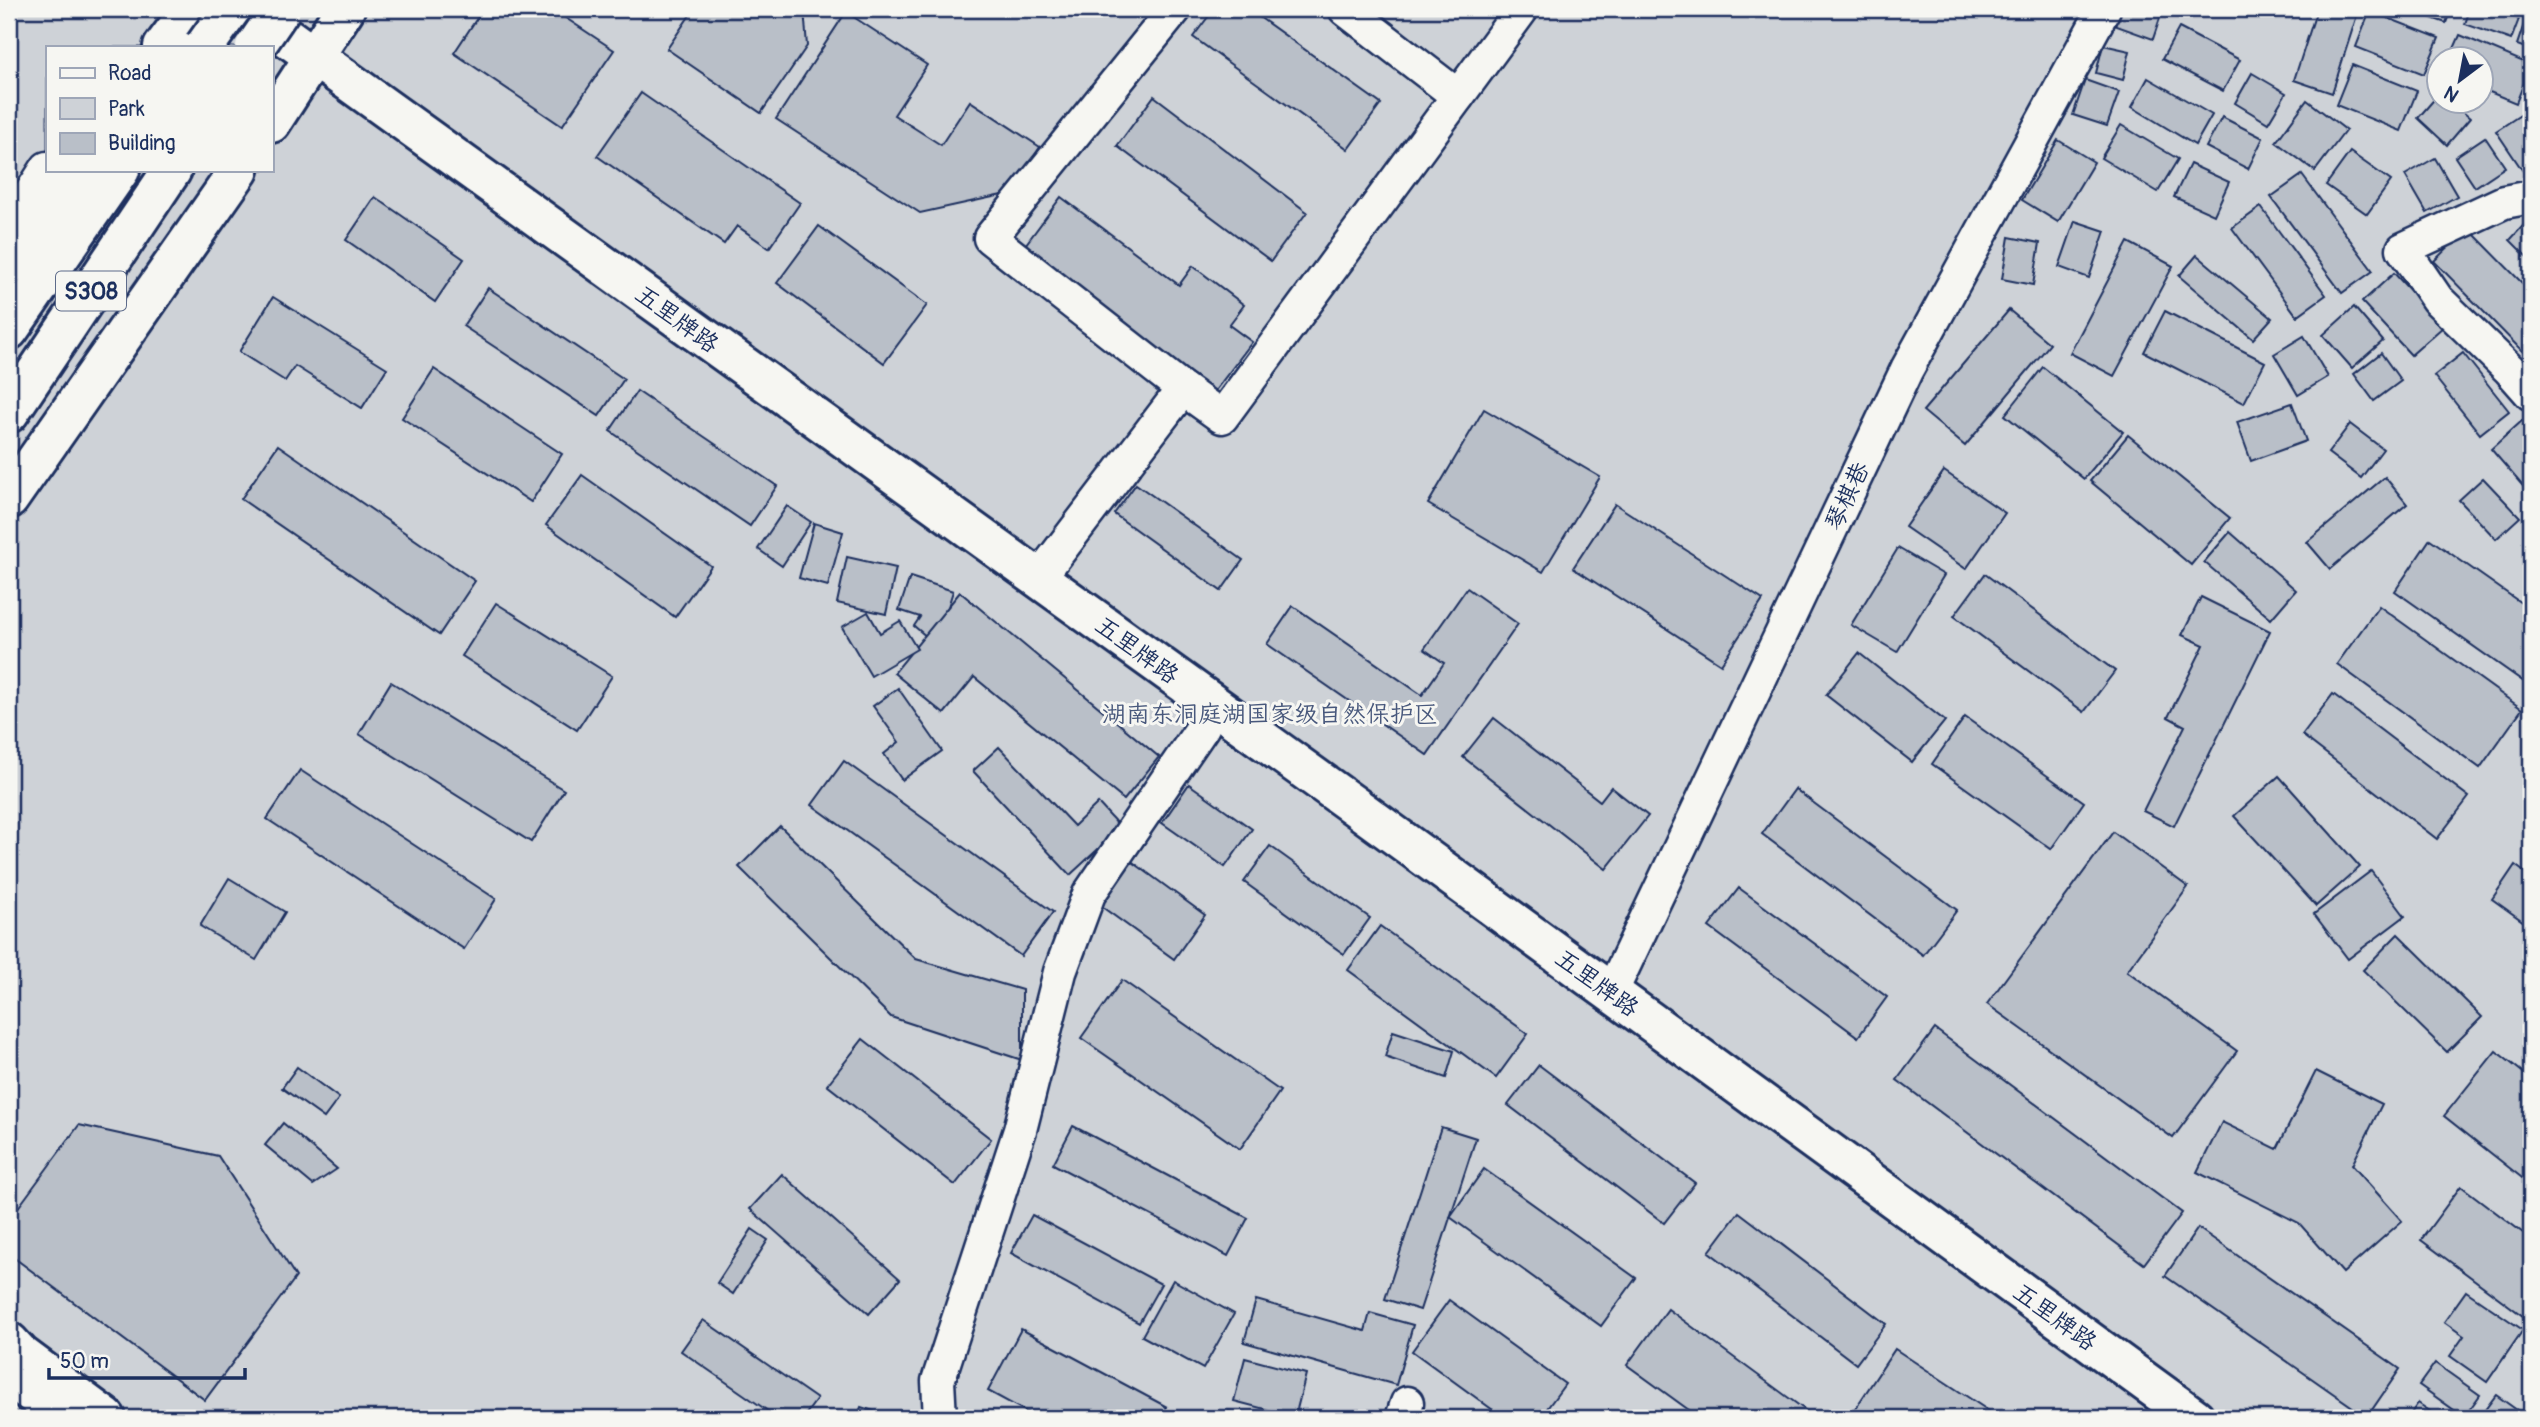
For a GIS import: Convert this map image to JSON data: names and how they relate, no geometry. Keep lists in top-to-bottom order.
{
  "streets": {
    "main road": ["S308", "五里牌路"],
    "street": ["琴棋巷"]
  },
  "crossings": [
    ["五里牌路", "琴棋巷"]
  ],
  "parks": ["湖南东洞庭湖国家级自然保护区"],
  "legend": ["Road", "Park", "Building"],
  "scale_bar": "50 m",
  "north": "bottom left"
}
